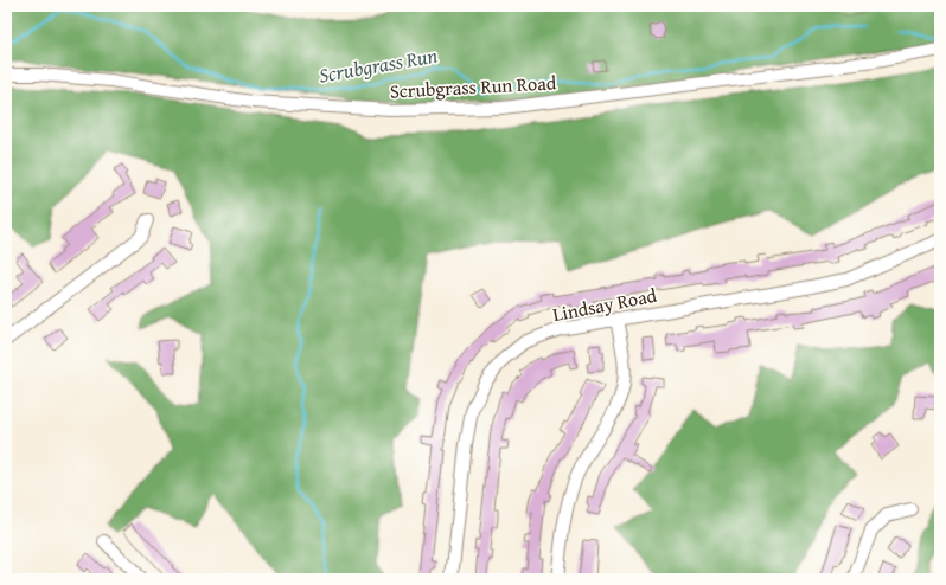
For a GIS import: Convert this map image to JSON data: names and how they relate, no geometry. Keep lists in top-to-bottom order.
{
  "streets": {
    "street": ["Scrubgrass Run Road", "Lindsay Road"]
  },
  "water": ["Scrubgrass Run"]
}
